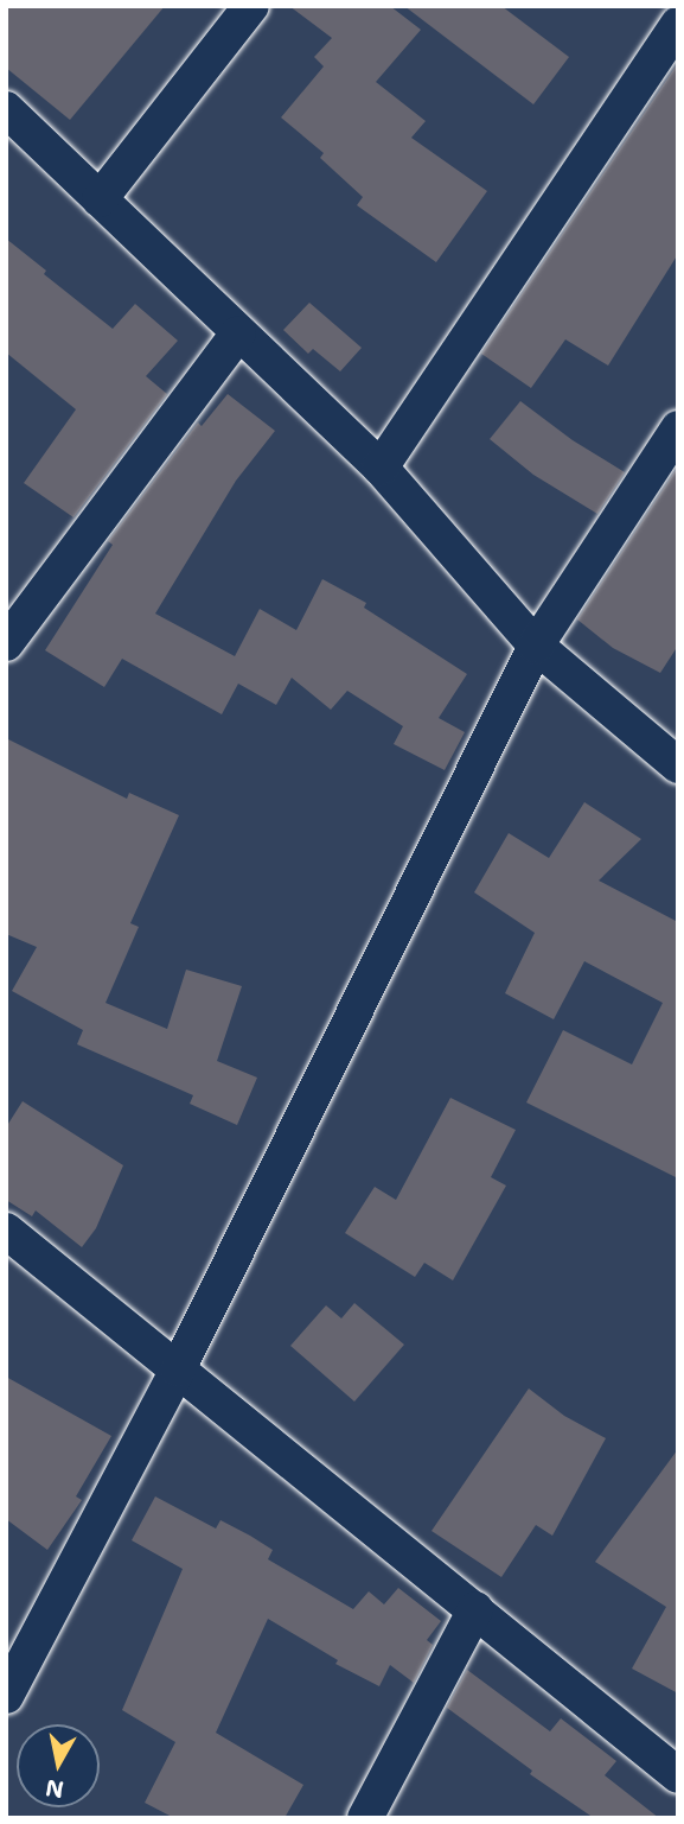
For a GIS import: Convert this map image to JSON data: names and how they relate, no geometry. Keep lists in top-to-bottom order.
{
  "north": "bottom"
}
